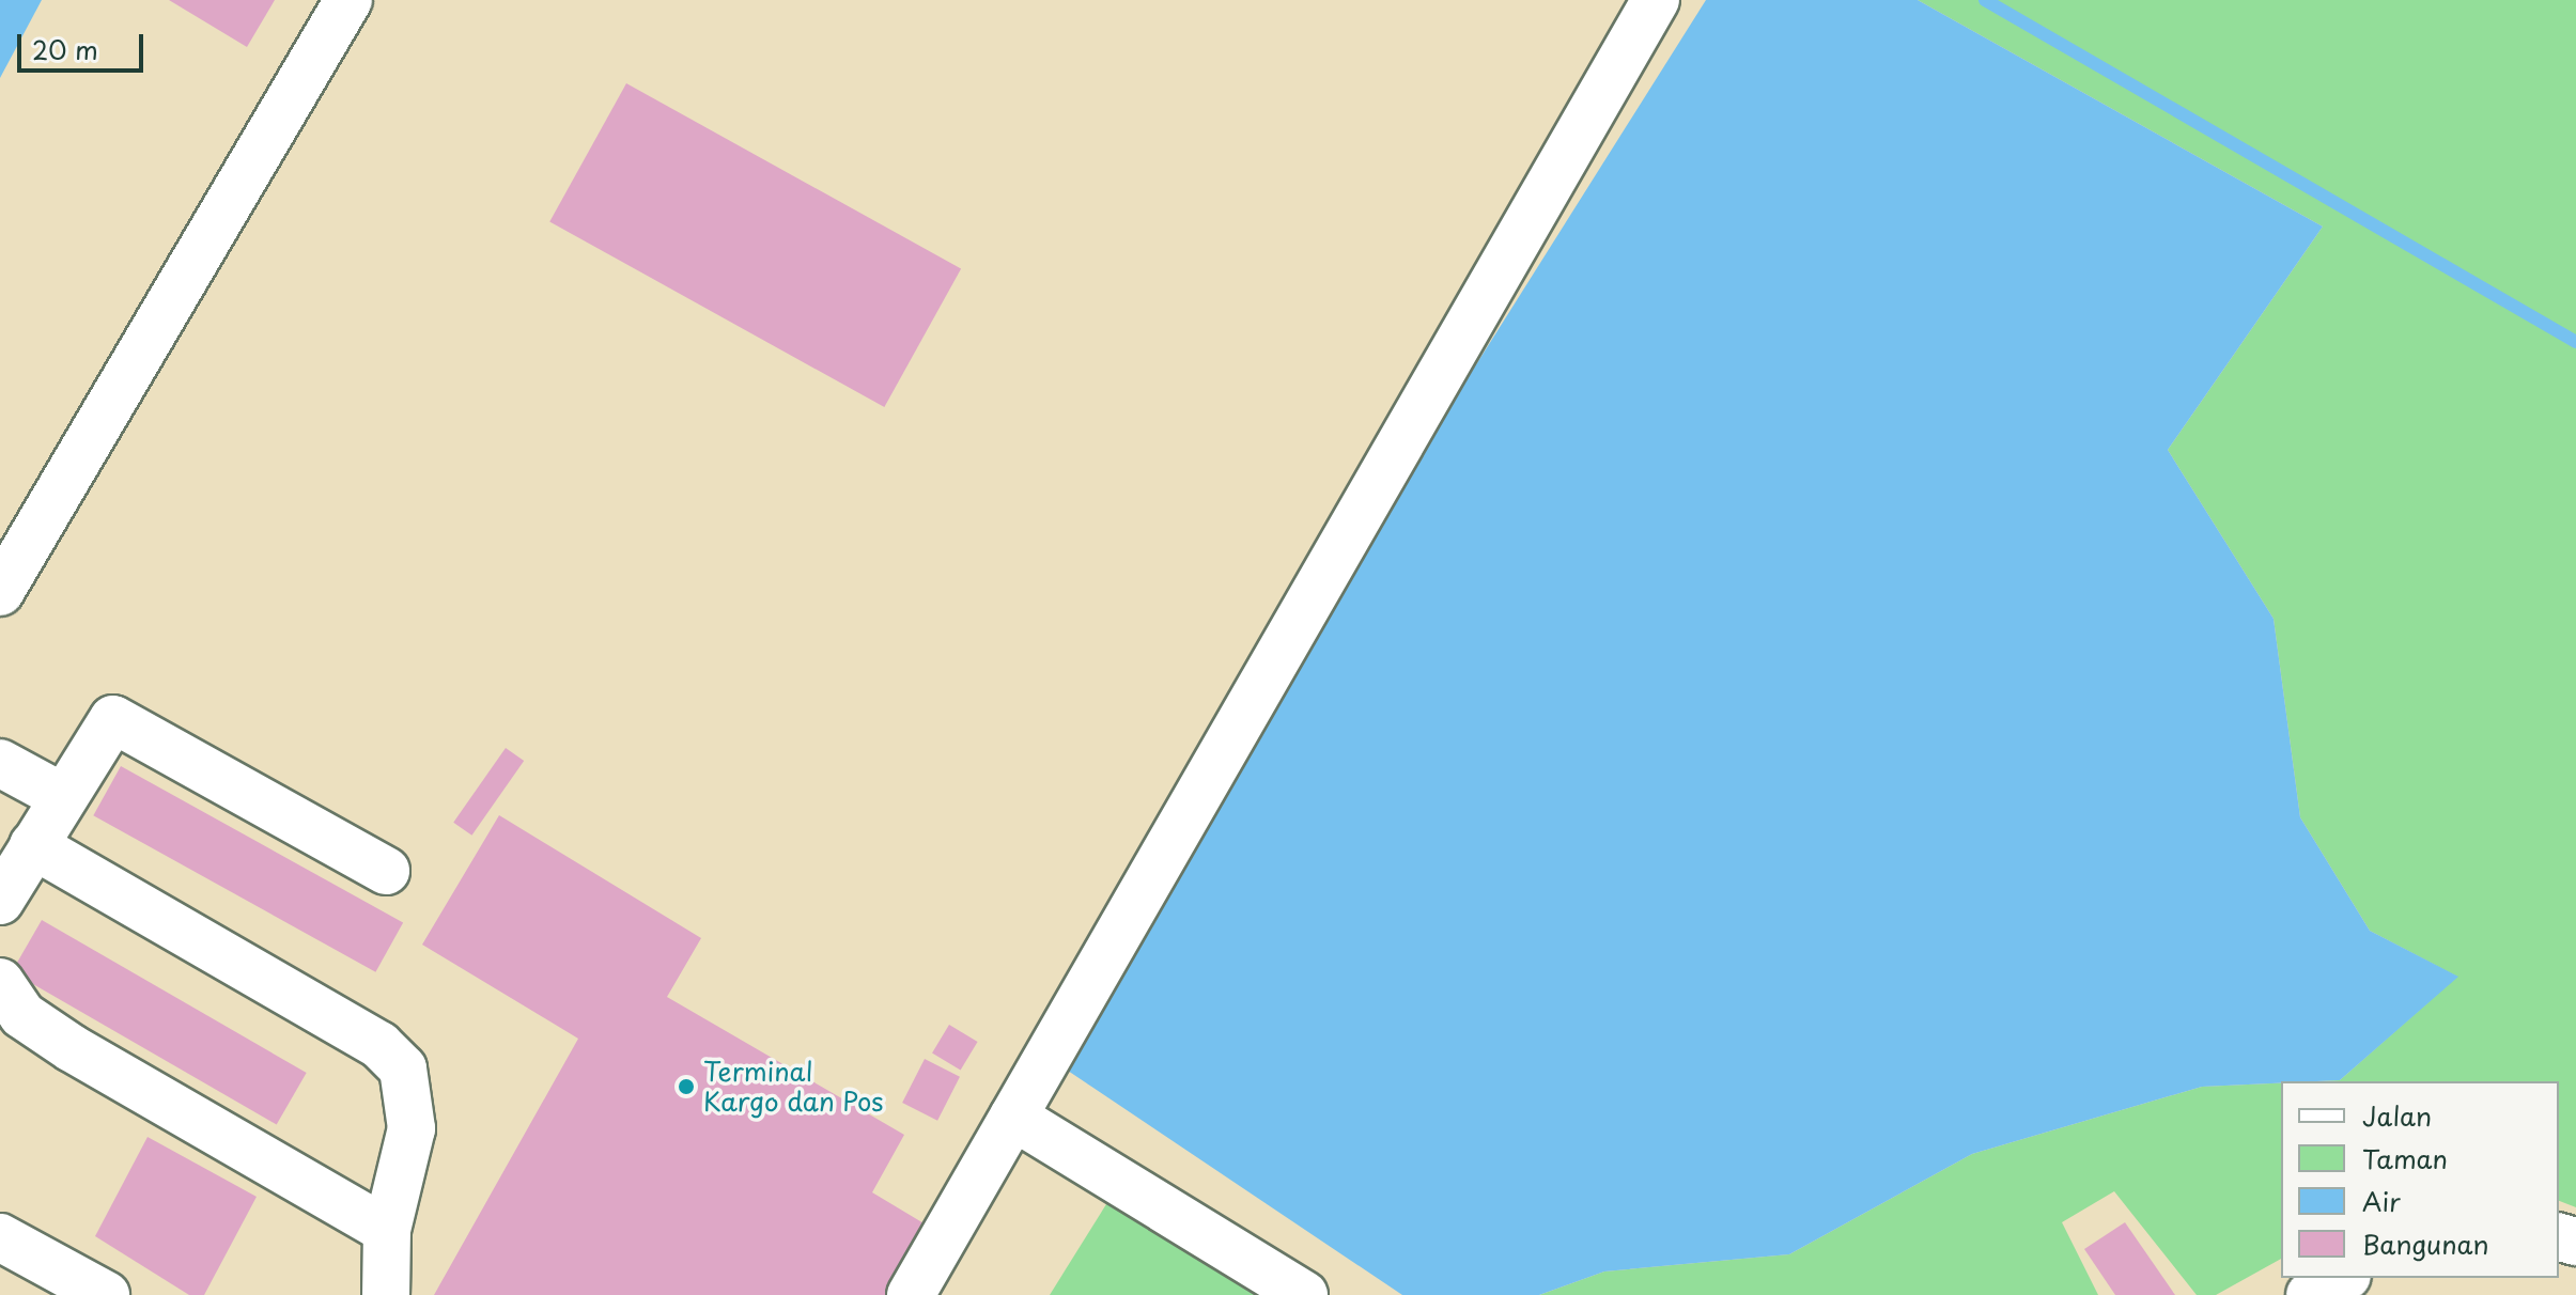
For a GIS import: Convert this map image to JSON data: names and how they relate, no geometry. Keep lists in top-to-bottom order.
{
  "places": ["Terminal Kargo dan Pos"],
  "legend": [
    "Jalan",
    "Taman",
    "Air",
    "Bangunan"
  ],
  "scale_bar": "20 m"
}
